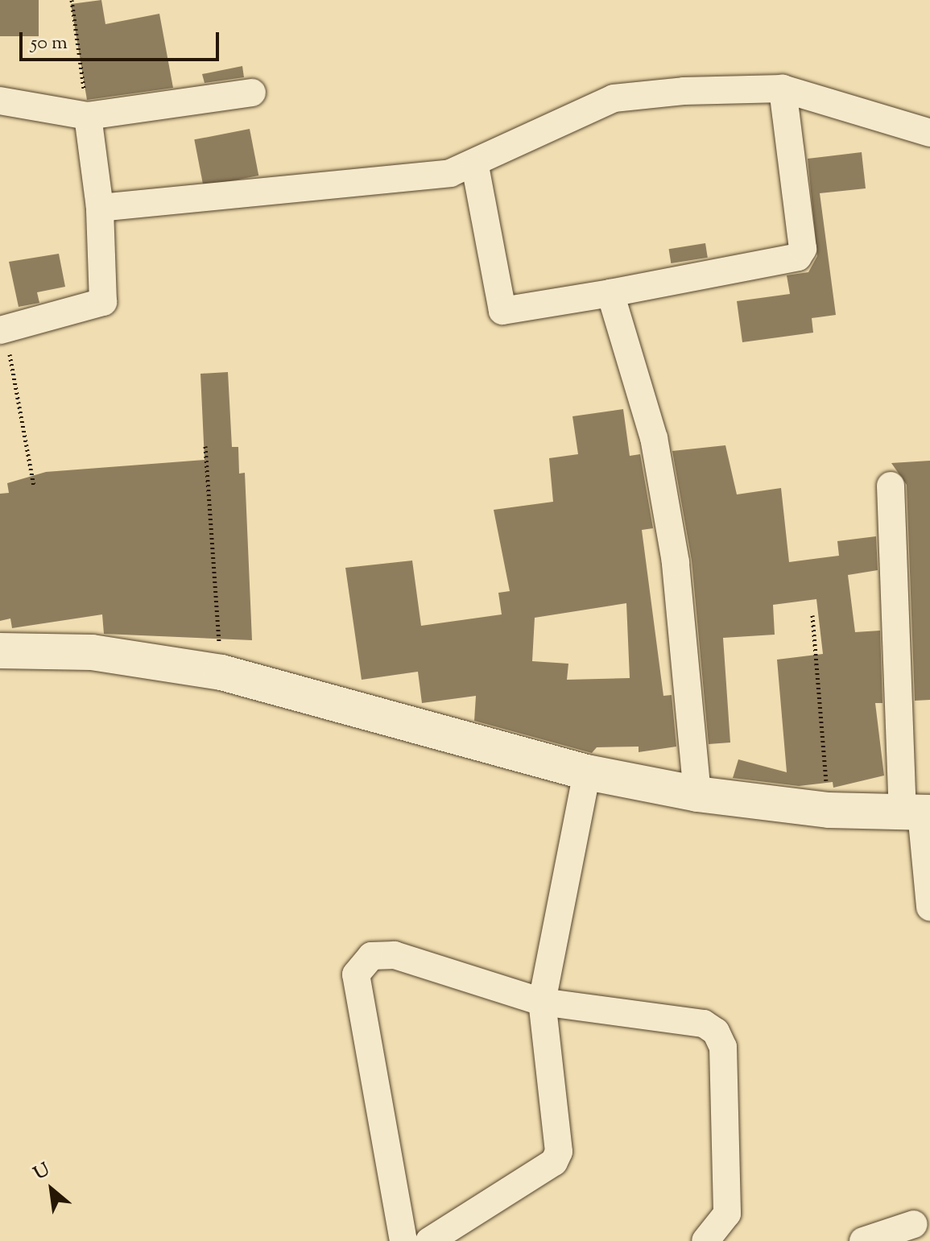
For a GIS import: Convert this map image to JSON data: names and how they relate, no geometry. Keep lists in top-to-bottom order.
{
  "scale_bar": "50 m",
  "north": "top left"
}
